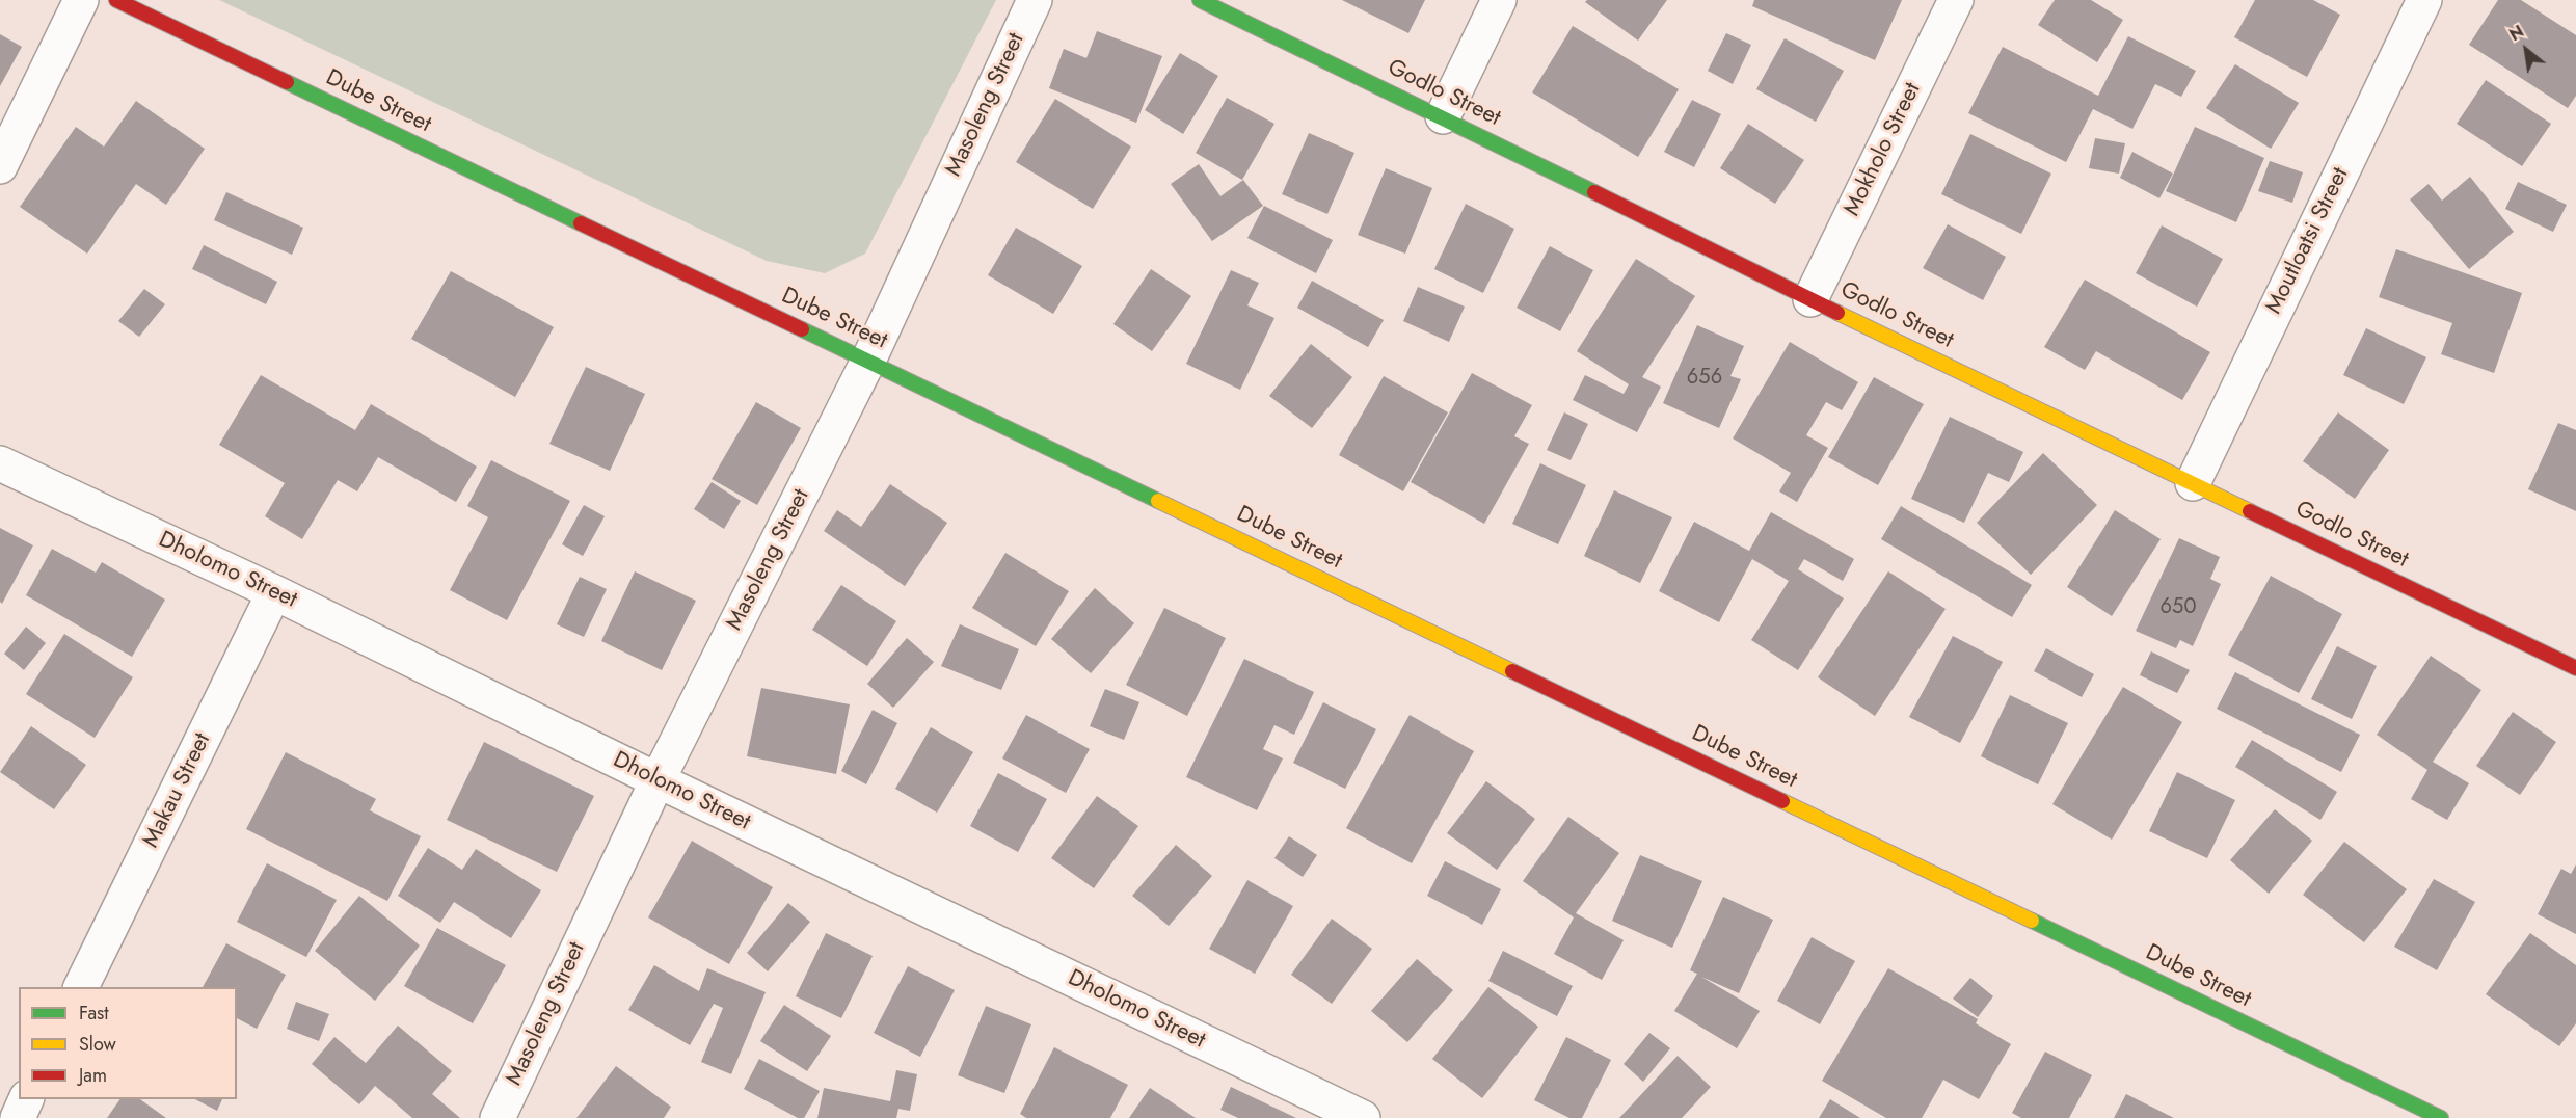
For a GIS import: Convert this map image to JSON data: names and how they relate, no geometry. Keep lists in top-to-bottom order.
{
  "streets": {
    "street": [
      "Godlo Street",
      "Dube Street",
      "Masoleng Street",
      "Mokholo Street",
      "Moutloatsi Street",
      "Dholomo Street",
      "Makau Street"
    ]
  },
  "crossings": [
    ["Godlo Street", "Mokholo Street"],
    ["Godlo Street", "Moutloatsi Street"],
    ["Dube Street", "Masoleng Street"],
    ["Masoleng Street", "Dholomo Street"],
    ["Dholomo Street", "Makau Street"]
  ],
  "house_numbers": ["656", "650"],
  "legend": ["Fast", "Slow", "Jam"],
  "north": "top left"
}
